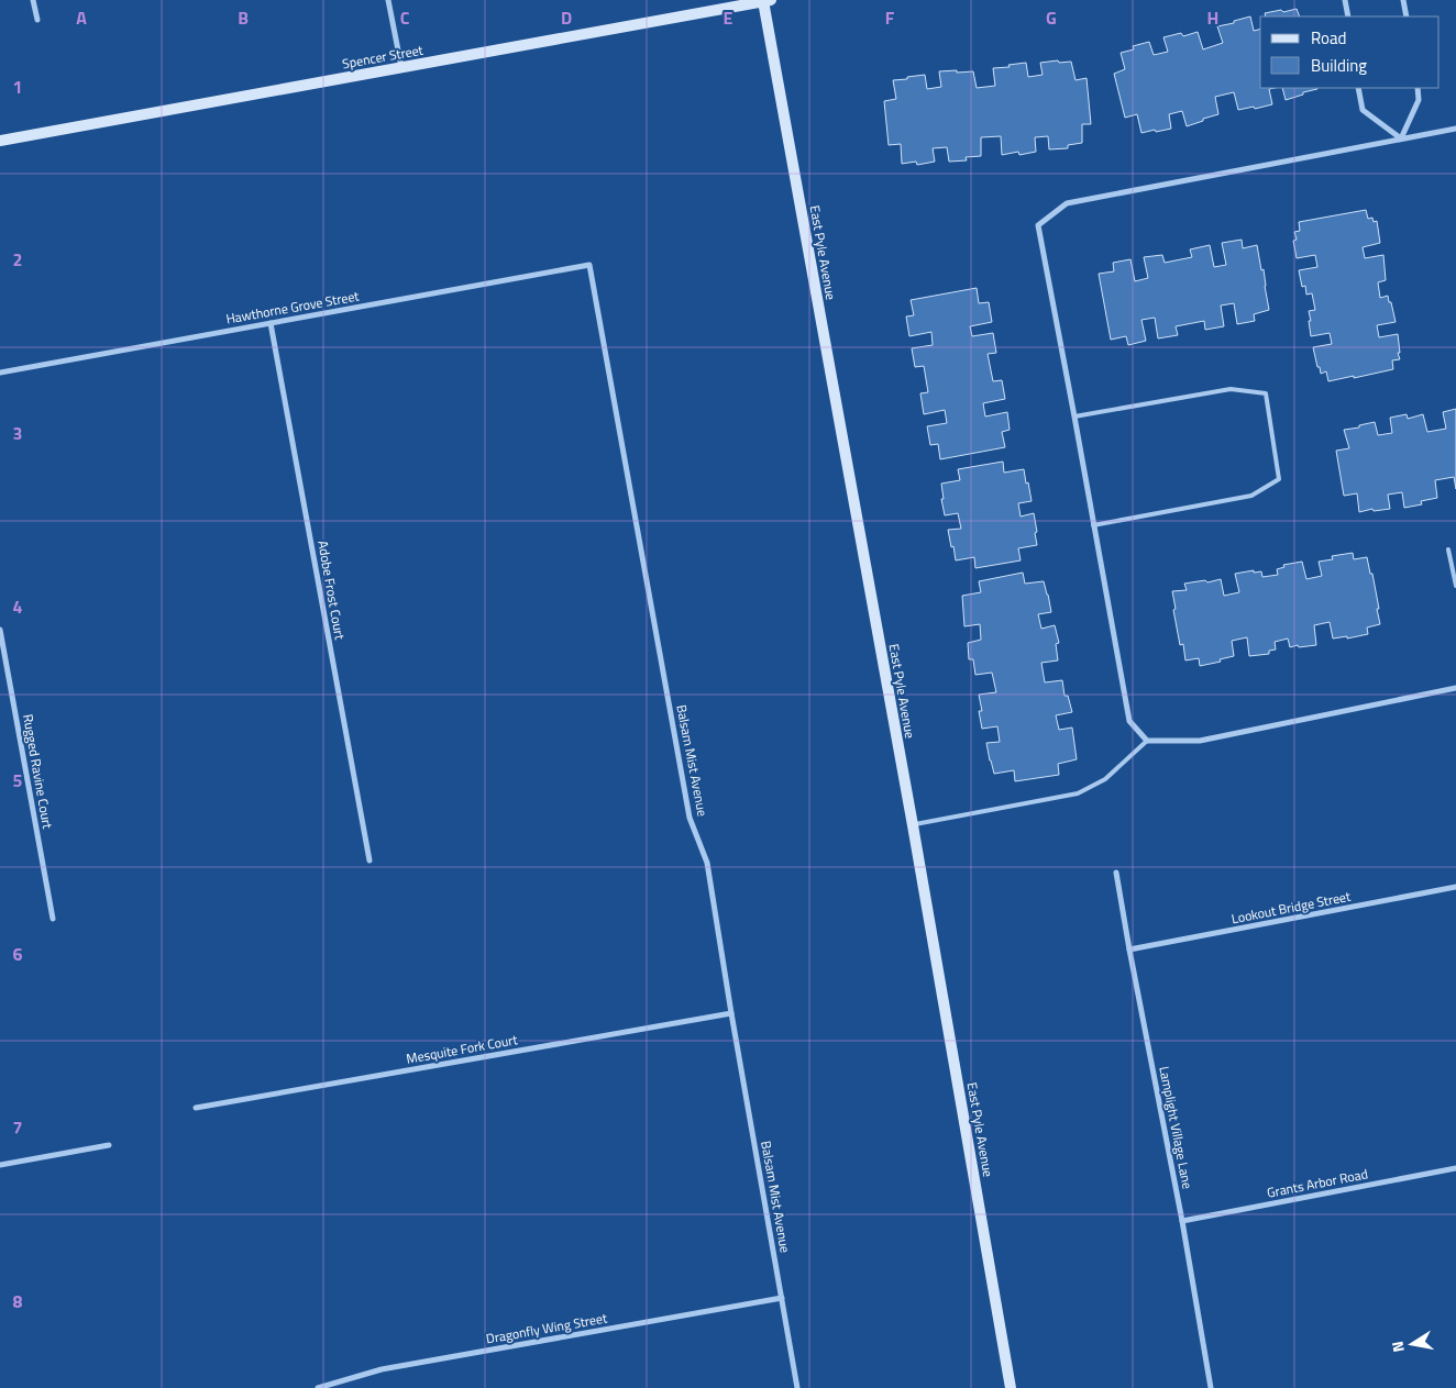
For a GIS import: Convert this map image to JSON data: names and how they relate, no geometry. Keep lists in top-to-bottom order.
{
  "streets": {
    "street": [
      "Spencer Street",
      "East Pyle Avenue",
      "Hawthorne Grove Street",
      "Adobe Frost Court",
      "Balsam Mist Avenue",
      "Rugged Ravine Court",
      "Lookout Bridge Street",
      "Mesquite Fork Court",
      "Lamplight Village Lane",
      "Grants Arbor Road",
      "Dragonfly Wing Street"
    ]
  },
  "crossings": [
    ["Spencer Street", "East Pyle Avenue"],
    ["Hawthorne Grove Street", "Adobe Frost Court"],
    ["Hawthorne Grove Street", "Balsam Mist Avenue"],
    ["Balsam Mist Avenue", "Mesquite Fork Court"],
    ["Balsam Mist Avenue", "Dragonfly Wing Street"],
    ["Lookout Bridge Street", "Lamplight Village Lane"],
    ["Lamplight Village Lane", "Grants Arbor Road"]
  ],
  "legend": ["Road", "Building"],
  "north": "left",
  "grid": {
    "columns": [
      "A",
      "B",
      "C",
      "D",
      "E",
      "F",
      "G",
      "H"
    ],
    "rows": [
      "1",
      "2",
      "3",
      "4",
      "5",
      "6",
      "7",
      "8"
    ]
  }
}
